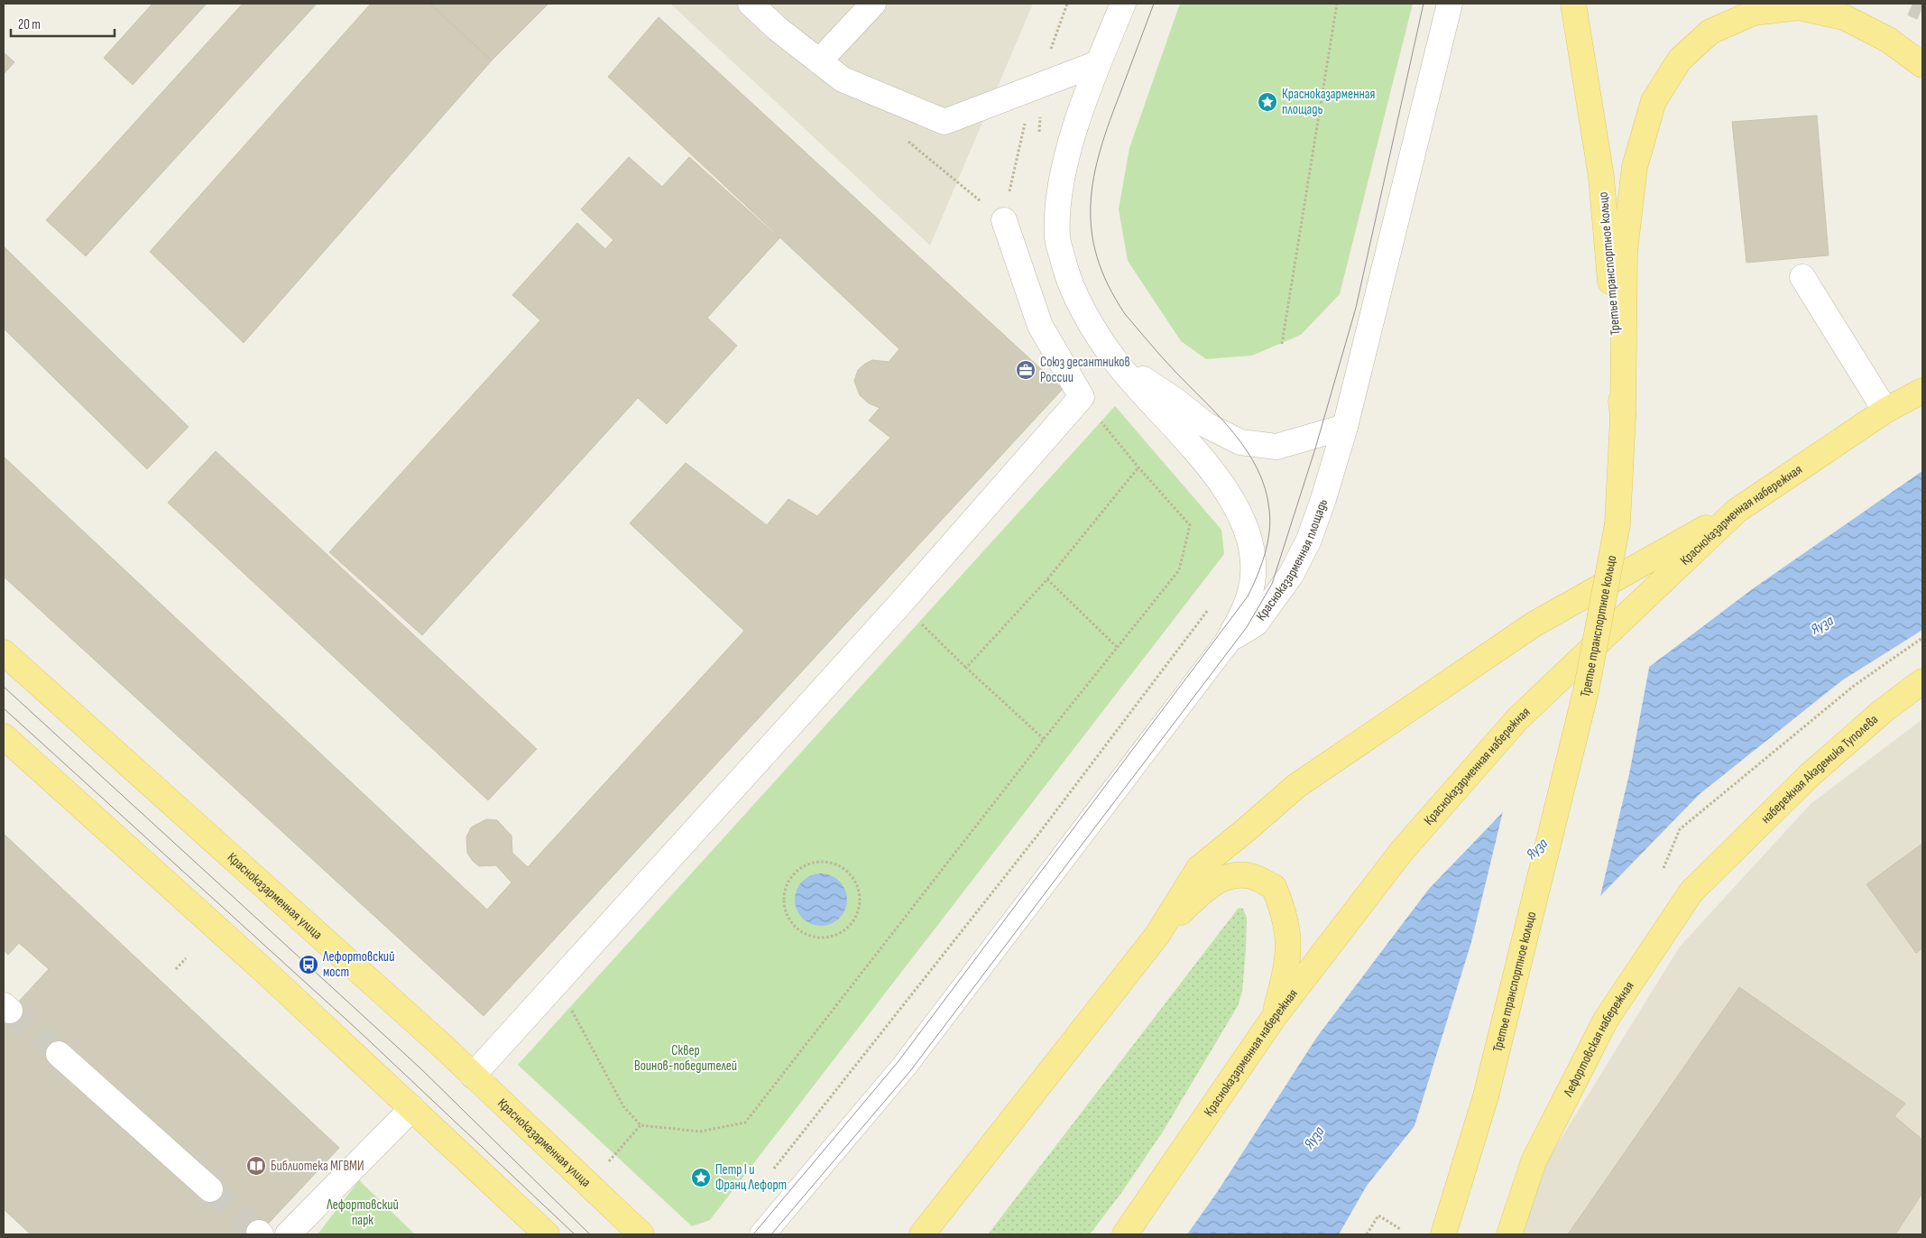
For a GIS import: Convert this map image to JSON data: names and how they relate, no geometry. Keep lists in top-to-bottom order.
{
  "streets": {
    "main road": [
      "Третье транспортное кольцо",
      "Красноказарменная набережная",
      "набережная Академика Туполева",
      "Красноказарменная улица",
      "Лефортовская набережная"
    ],
    "street": ["Красноказарменная площадь"]
  },
  "crossings": [
    ["набережная Академика Туполева", "Лефортовская набережная"]
  ],
  "water": ["Яуза"],
  "parks": ["Сквер Воинов-победителей", "Лефортовский парк"],
  "places": {
    "place": ["Красноказарменная площадь", "Петр I и Франц Лефорт"],
    "office": ["Союз десантников России"],
    "bus stop": ["Лефортовский мост"],
    "library": ["Библиотека МГВМИ"]
  },
  "scale_bar": "20 m"
}
